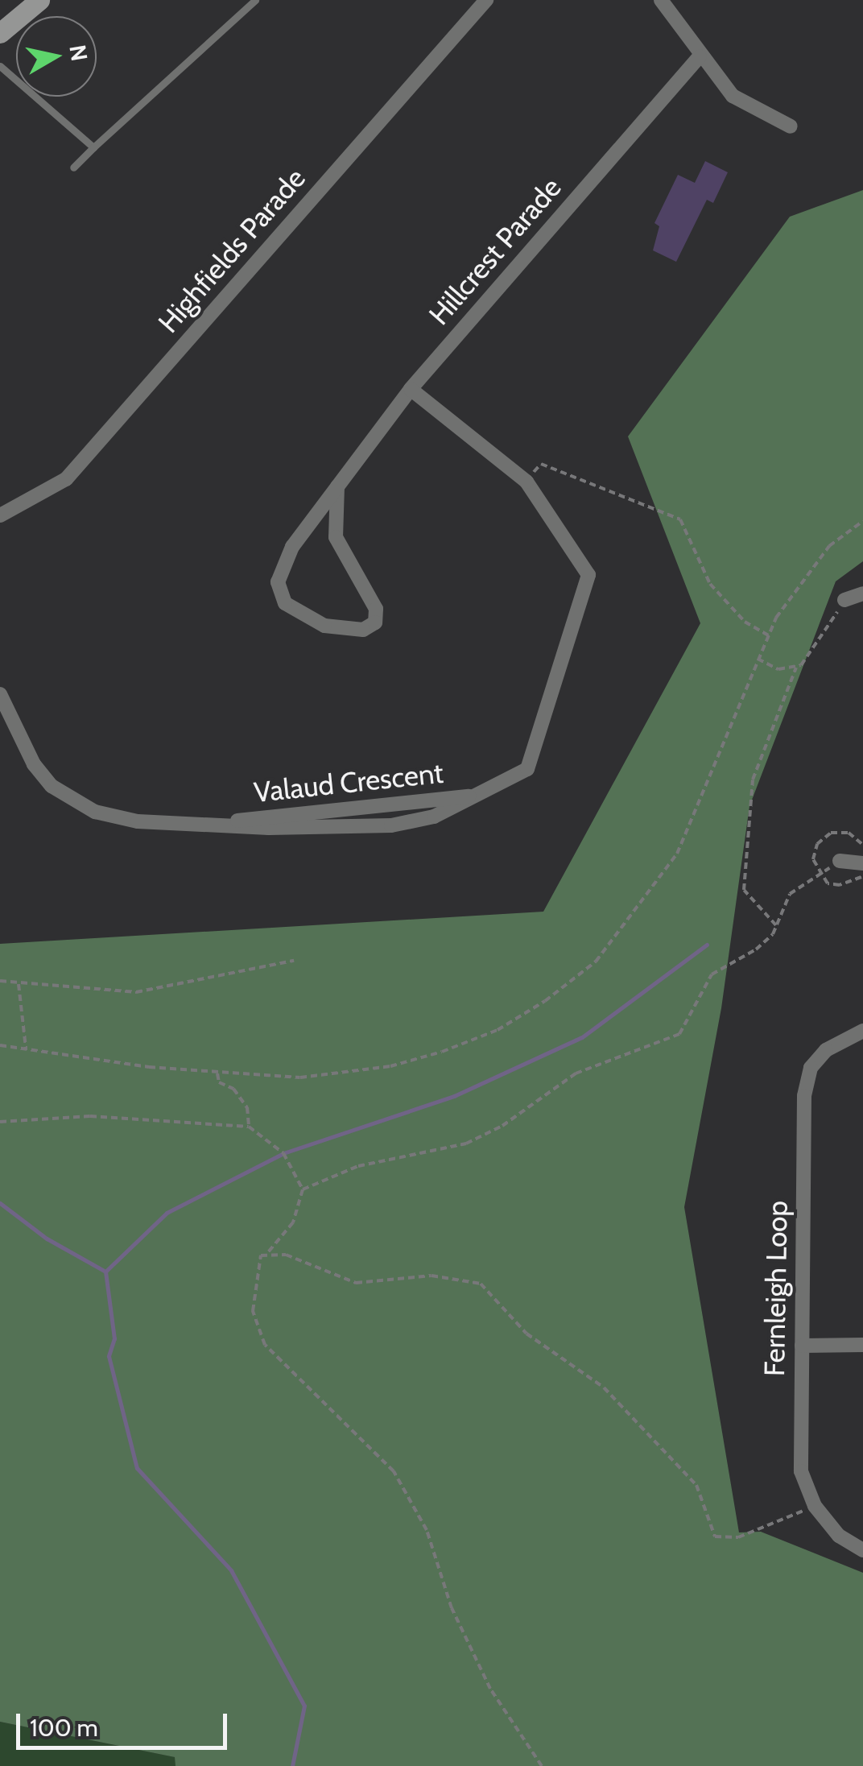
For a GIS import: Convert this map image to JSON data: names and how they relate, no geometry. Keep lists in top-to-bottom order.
{
  "streets": {
    "street": [
      "Highfields Parade",
      "Hillcrest Parade",
      "Valaud Crescent",
      "Fernleigh Loop"
    ]
  },
  "crossings": [
    ["Hillcrest Parade", "Valaud Crescent"]
  ],
  "scale_bar": "100 m",
  "north": "right"
}
